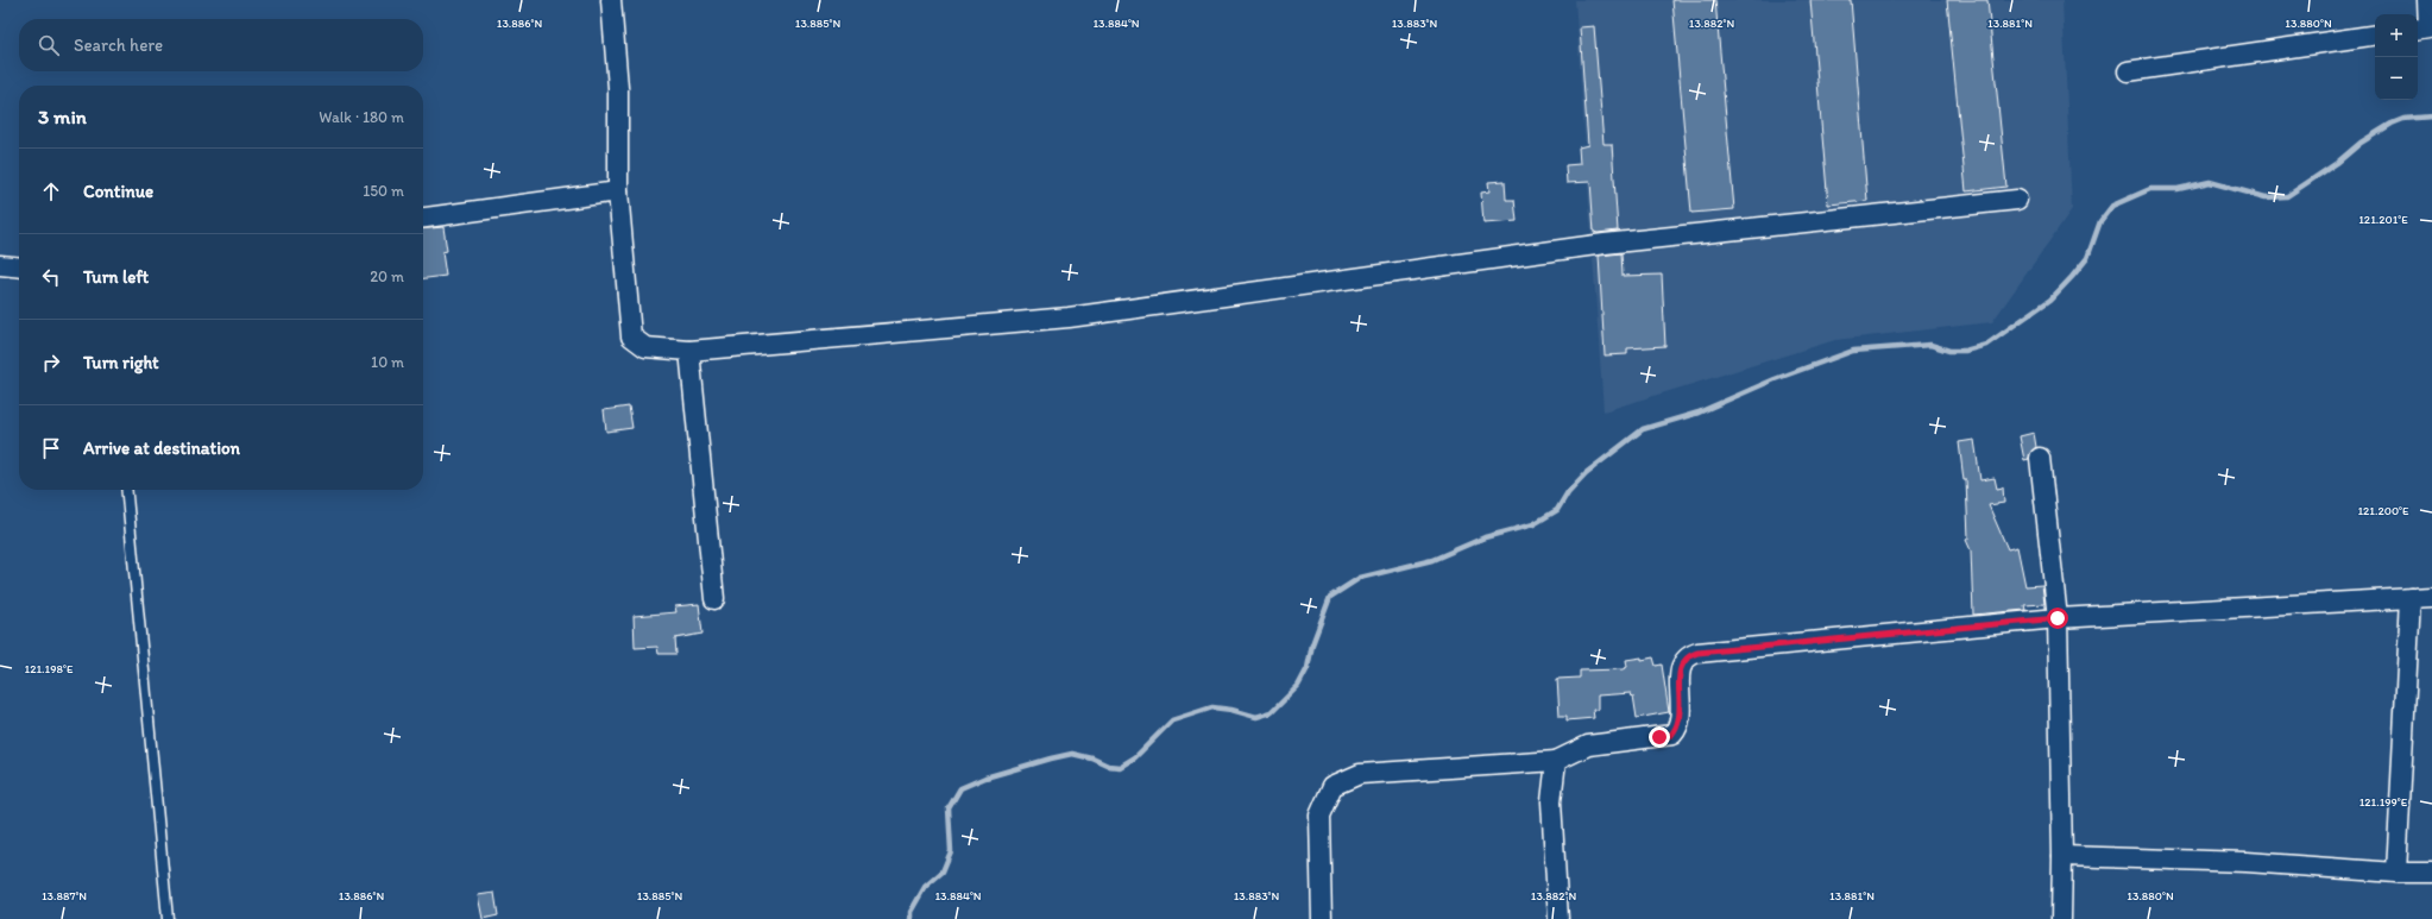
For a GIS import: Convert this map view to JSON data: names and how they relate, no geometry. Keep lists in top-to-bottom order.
{
  "page": {
    "map_buttons": ["+", "−"],
    "search": "Search here",
    "heading": ["3 min", "Walk · 180 m"],
    "list": [
      ["Continue", "150 m"],
      ["Turn left", "20 m"],
      ["Turn right", "10 m"],
      "Arrive at destination"
    ]
  },
  "coordinates": [
    "13.886°N",
    "13.885°N",
    "13.884°N",
    "13.883°N",
    "13.882°N",
    "13.881°N",
    "13.880°N",
    "121.201°E",
    "121.200°E",
    "121.198°E",
    "121.199°E",
    "13.887°N"
  ]
}
